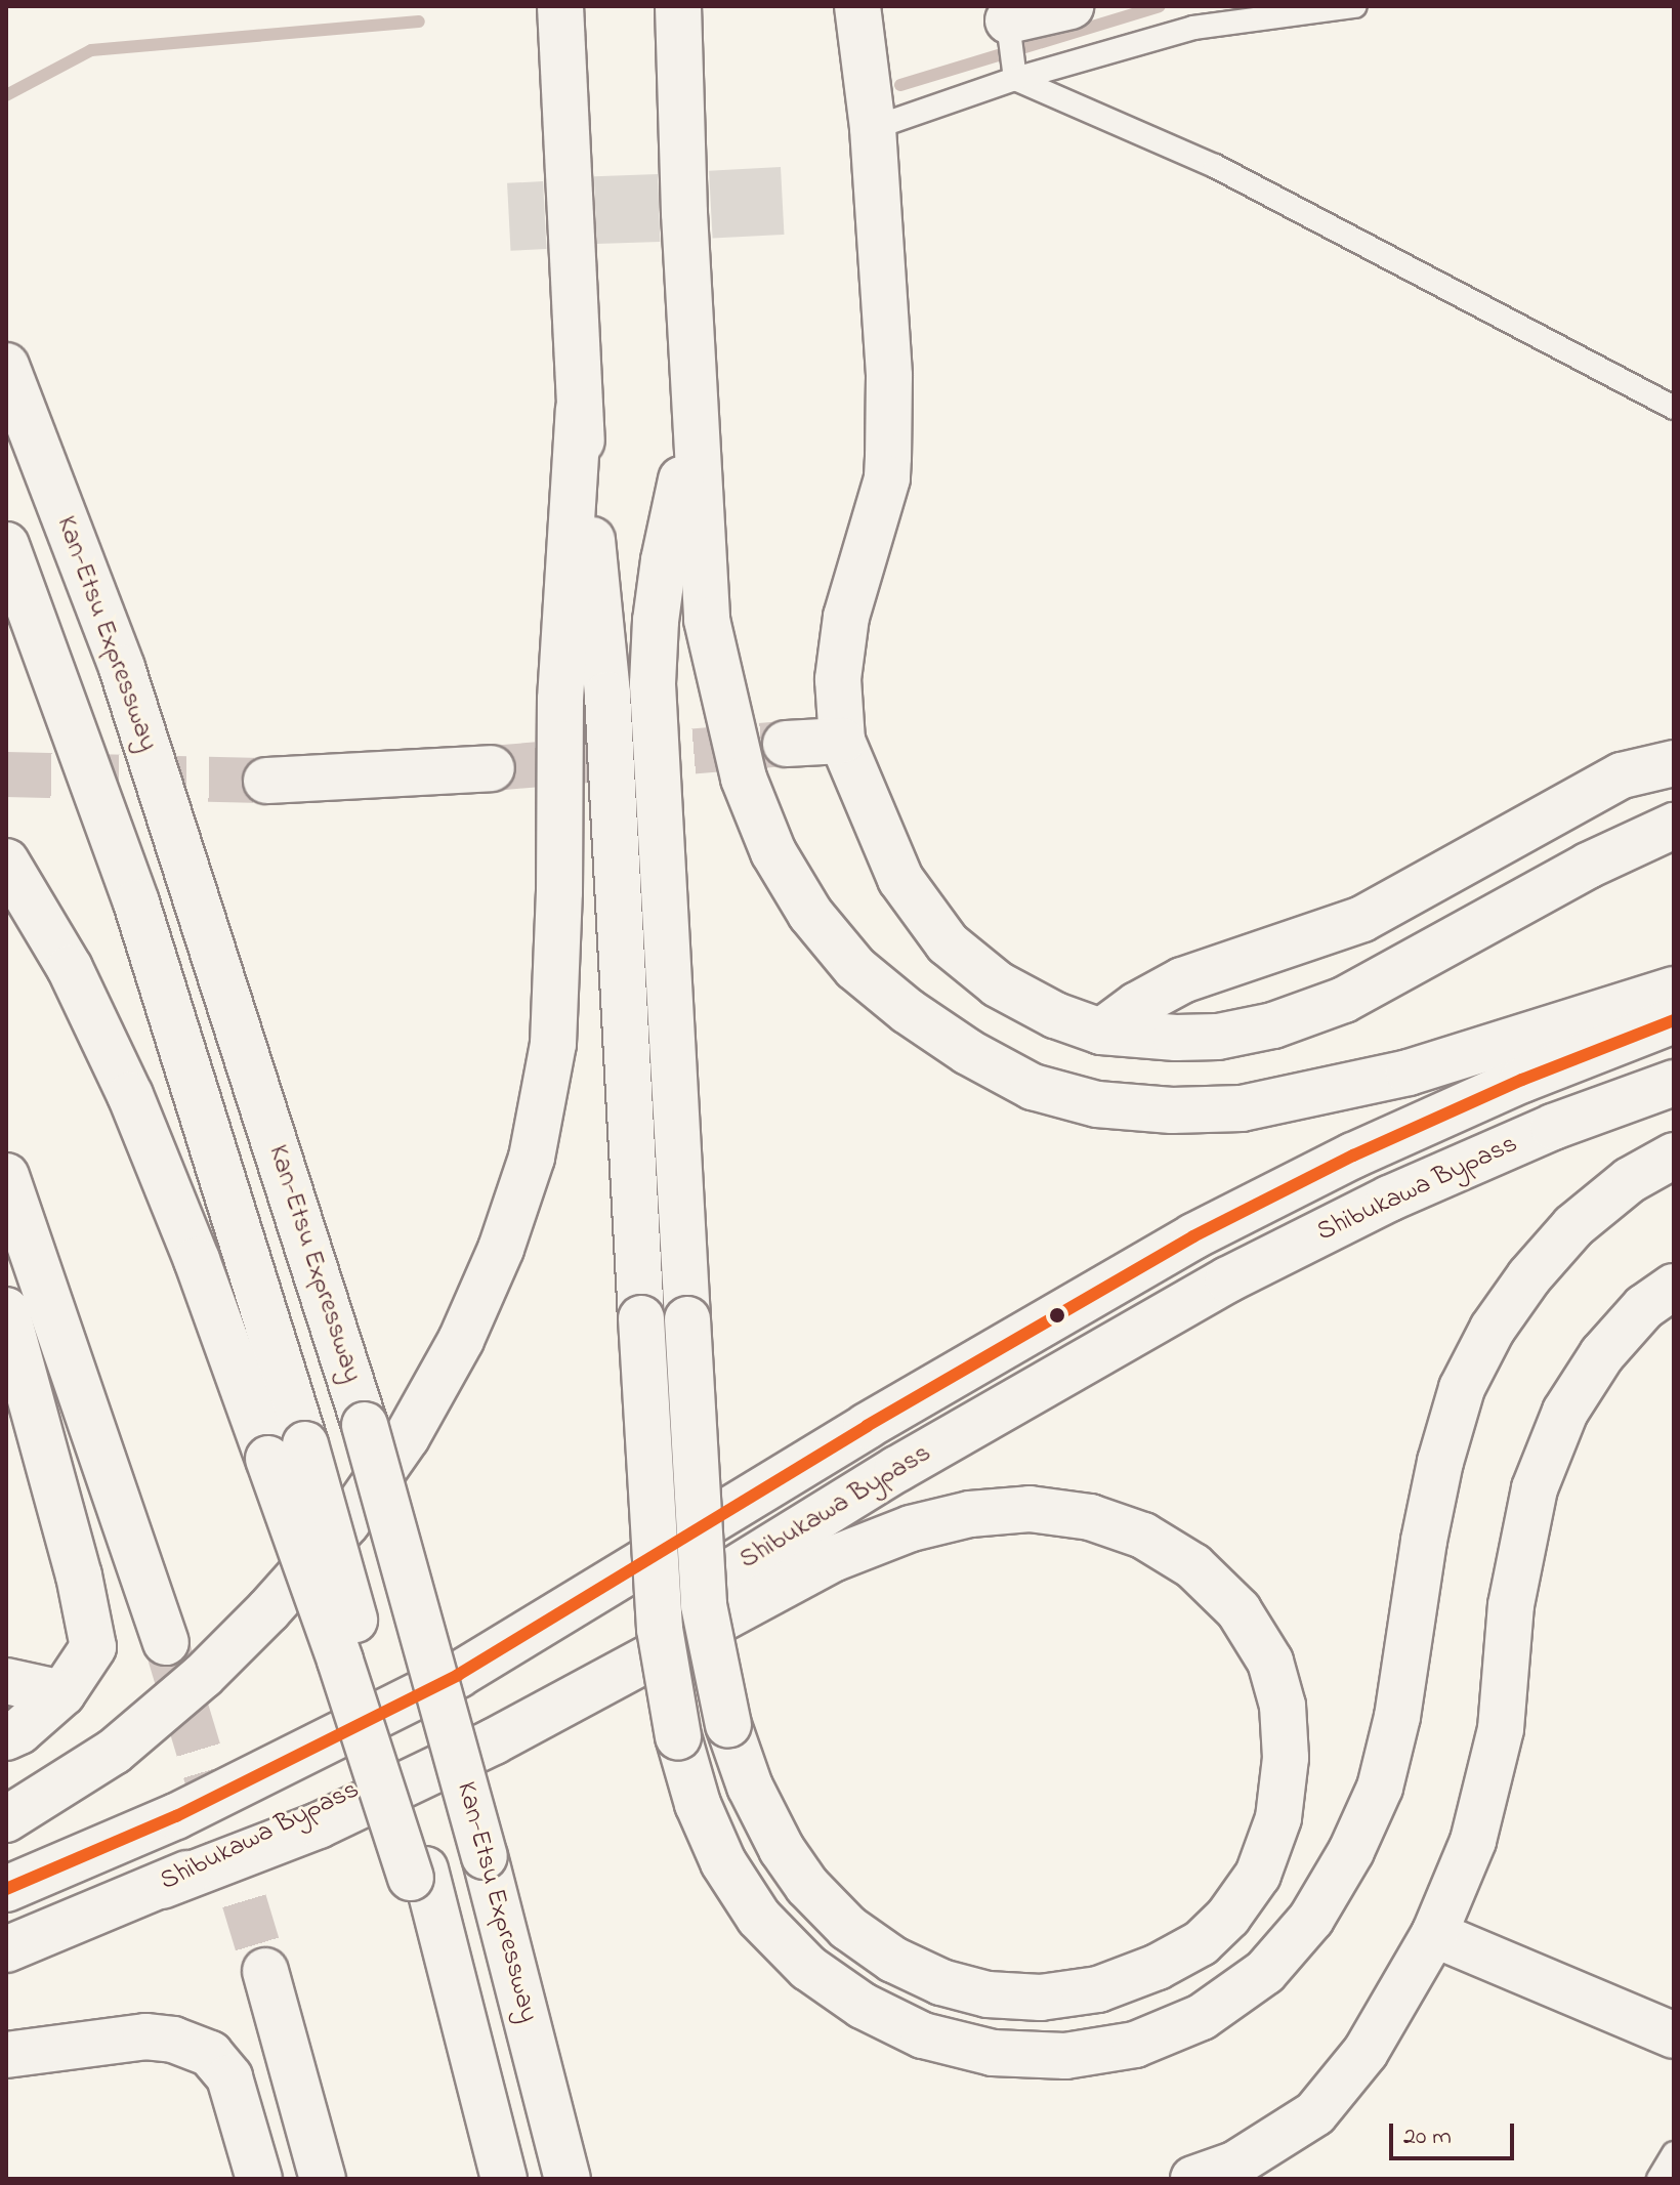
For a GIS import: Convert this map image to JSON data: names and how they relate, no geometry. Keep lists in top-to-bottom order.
{
  "streets": {
    "main road": ["Kan-Etsu Expressway", "Shibukawa Bypass"]
  },
  "scale_bar": "20 m"
}
